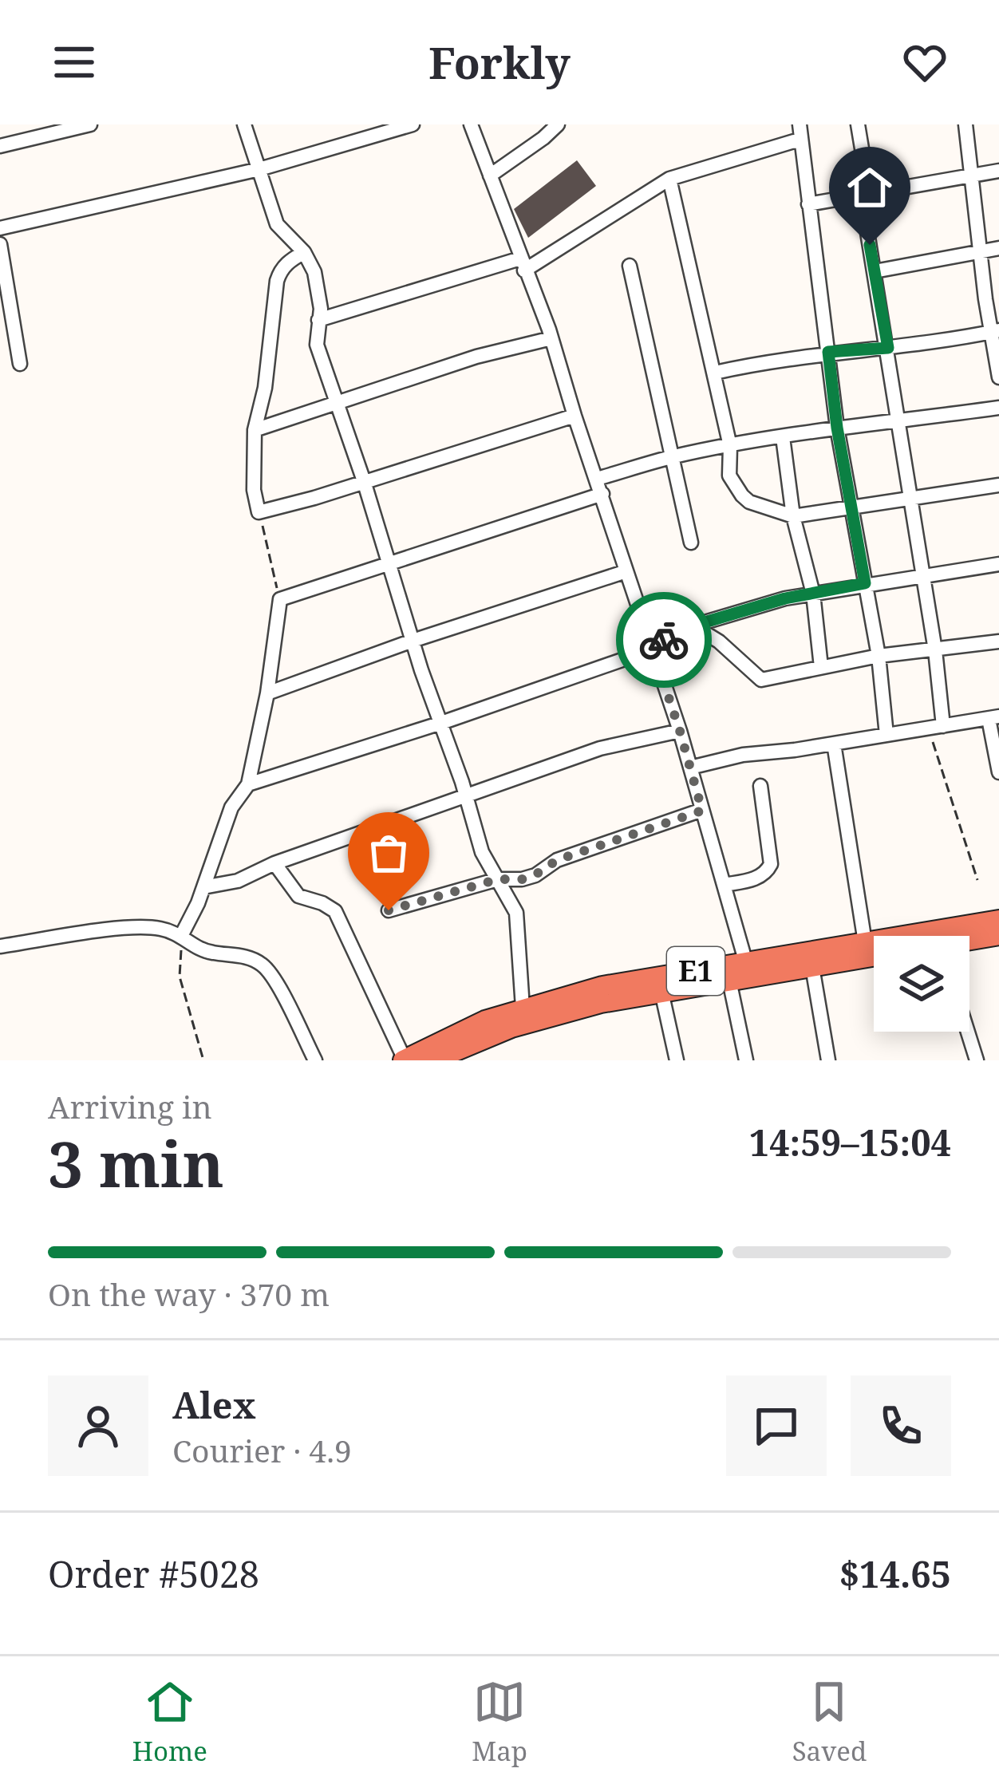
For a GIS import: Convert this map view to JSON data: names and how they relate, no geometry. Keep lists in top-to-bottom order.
{
  "streets": {
    "highway": ["E1"]
  },
  "page": {
    "header": "Forkly",
    "heading": ["3 min", "Arriving in", "14:59–15:04"],
    "panel": [
      "Alex",
      "Courier · 4.9",
      "Order #5028",
      "$14.65"
    ],
    "bar": "On the way · 370 m",
    "tabs": ["Home", "Map", "Saved"]
  }
}
